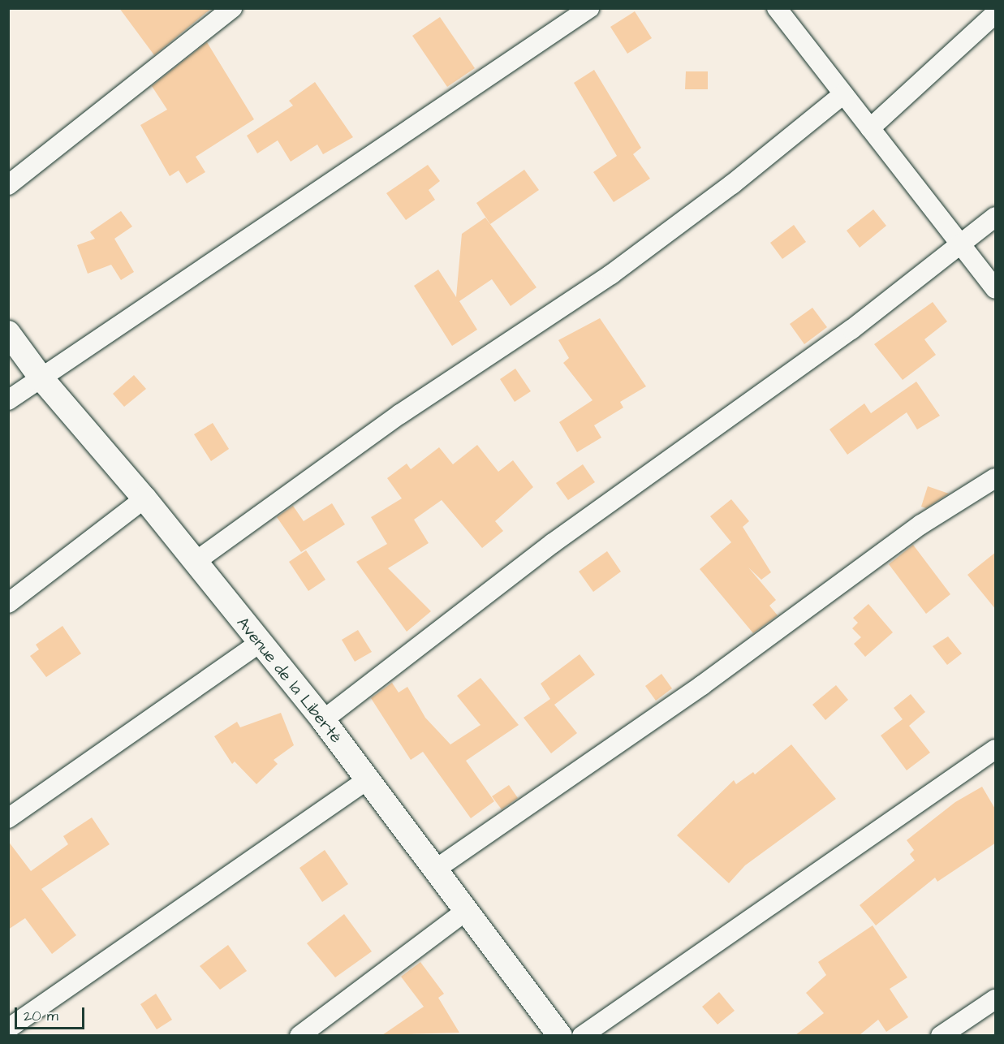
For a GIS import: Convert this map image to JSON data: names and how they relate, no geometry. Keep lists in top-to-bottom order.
{
  "streets": {
    "street": ["Avenue de la Liberté"]
  },
  "scale_bar": "20 m"
}
